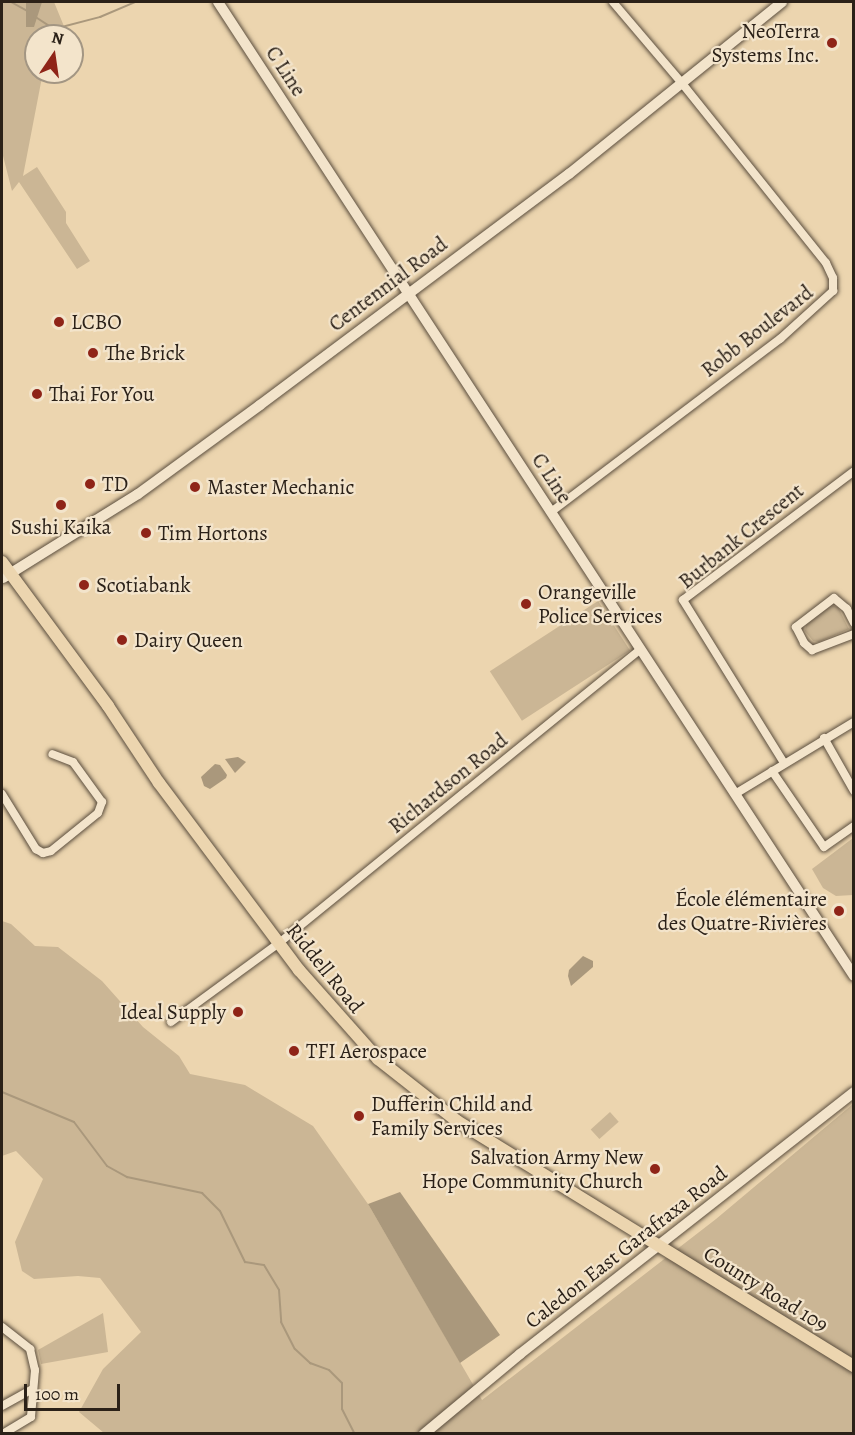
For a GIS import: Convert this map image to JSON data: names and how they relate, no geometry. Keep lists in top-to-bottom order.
{
  "streets": {
    "main road": ["Riddell Road", "County Road 109"],
    "street": [
      "C Line",
      "Centennial Road",
      "Robb Boulevard",
      "Burbank Crescent",
      "Richardson Road",
      "Caledon East Garafraxa Road"
    ]
  },
  "crossings": [
    ["C Line", "Centennial Road"],
    ["C Line", "Robb Boulevard"],
    ["C Line", "Richardson Road"],
    ["Centennial Road", "Robb Boulevard"],
    ["Centennial Road", "Riddell Road"],
    ["Richardson Road", "Riddell Road"],
    ["Riddell Road", "Caledon East Garafraxa Road"],
    ["Riddell Road", "County Road 109"],
    ["Caledon East Garafraxa Road", "County Road 109"]
  ],
  "places": [
    "NeoTerra Systems Inc.",
    "LCBO",
    "The Brick",
    "Thai For You",
    "TD",
    "Master Mechanic",
    "Sushi Kaika",
    "Tim Hortons",
    "Scotiabank",
    "Orangeville Police Services",
    "Dairy Queen",
    "École élémentaire des Quatre-Rivières",
    "Ideal Supply",
    "TFI Aerospace",
    "Dufferin Child and Family Services",
    "Salvation Army New Hope Community Church"
  ],
  "scale_bar": "100 m",
  "north": "top"
}
